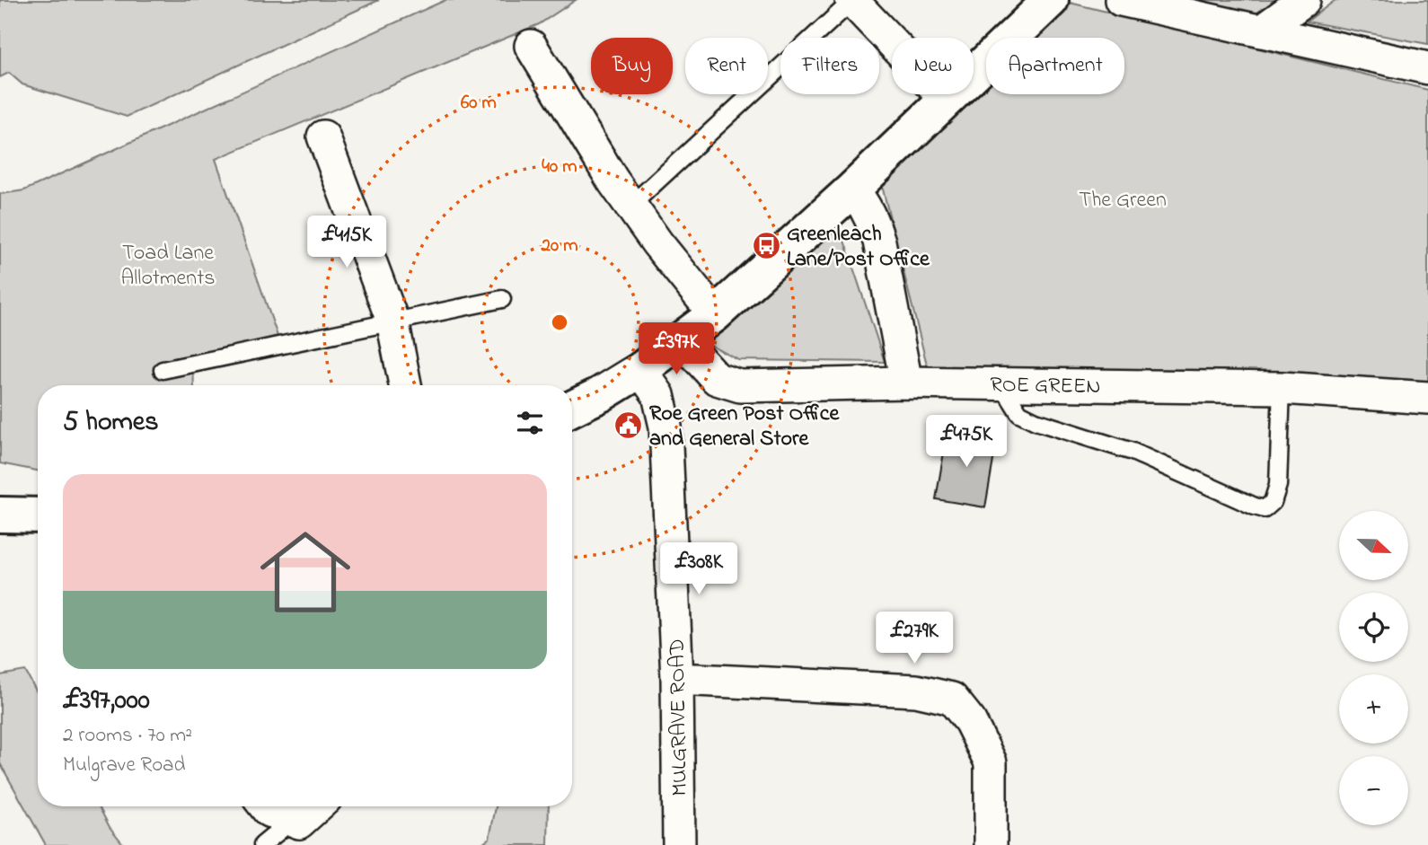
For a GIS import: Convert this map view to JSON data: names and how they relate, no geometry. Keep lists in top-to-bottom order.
{
  "streets": {
    "street": ["ROE GREEN", "MULGRAVE ROAD"]
  },
  "parks": ["The Green", "Toad Lane Allotments"],
  "places": {
    "bus stop": ["Greenleach Lane/Post Office"],
    "public building": ["Roe Green Post Office and General Store"]
  },
  "north": "right",
  "page": {
    "chip": [
      "Buy",
      "Rent",
      "Filters",
      "New",
      "Apartment"
    ],
    "price": [
      "£415K",
      "£397K",
      "£475K",
      "£308K",
      "£279K"
    ],
    "heading": "5 homes",
    "list": [
      {
        "name": "£397,000",
        "note": "2 rooms · 70 m² · Mulgrave Road"
      }
    ],
    "map_buttons": ["+", "−"]
  },
  "rings": ["60 m", "40 m", "20 m"]
}
